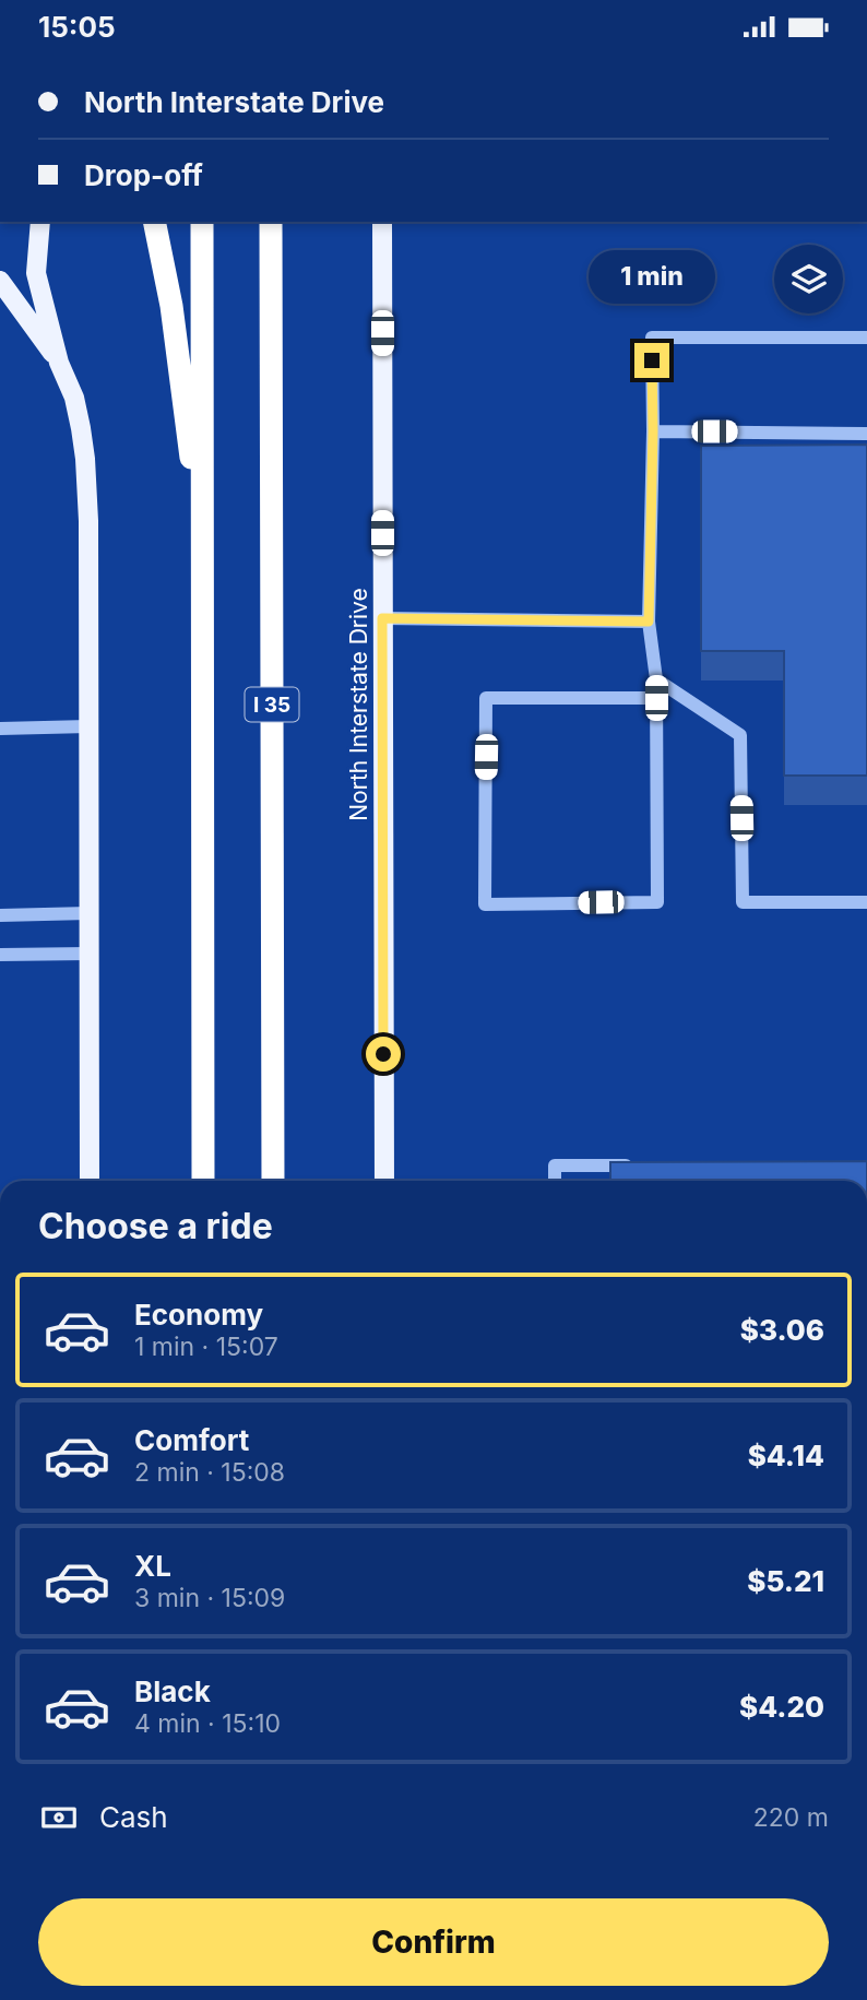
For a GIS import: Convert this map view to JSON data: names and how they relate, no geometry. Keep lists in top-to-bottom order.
{
  "streets": {
    "highway": ["I 35"],
    "main road": ["North Interstate Drive"]
  },
  "page": {
    "status": "15:05",
    "banner": ["North Interstate Drive", "Drop-off"],
    "bubble": "1 min",
    "heading": "Choose a ride",
    "list": [
      {
        "name": "Economy",
        "note": "1 min · 15:07",
        "value": "$3.06"
      },
      {
        "name": "Comfort",
        "note": "2 min · 15:08",
        "value": "$4.14"
      },
      {
        "name": "XL",
        "note": "3 min · 15:09",
        "value": "$5.21"
      },
      {
        "name": "Black",
        "note": "4 min · 15:10",
        "value": "$4.20"
      }
    ],
    "pay": ["Cash", "220 m"],
    "buttons": "Confirm"
  }
}
